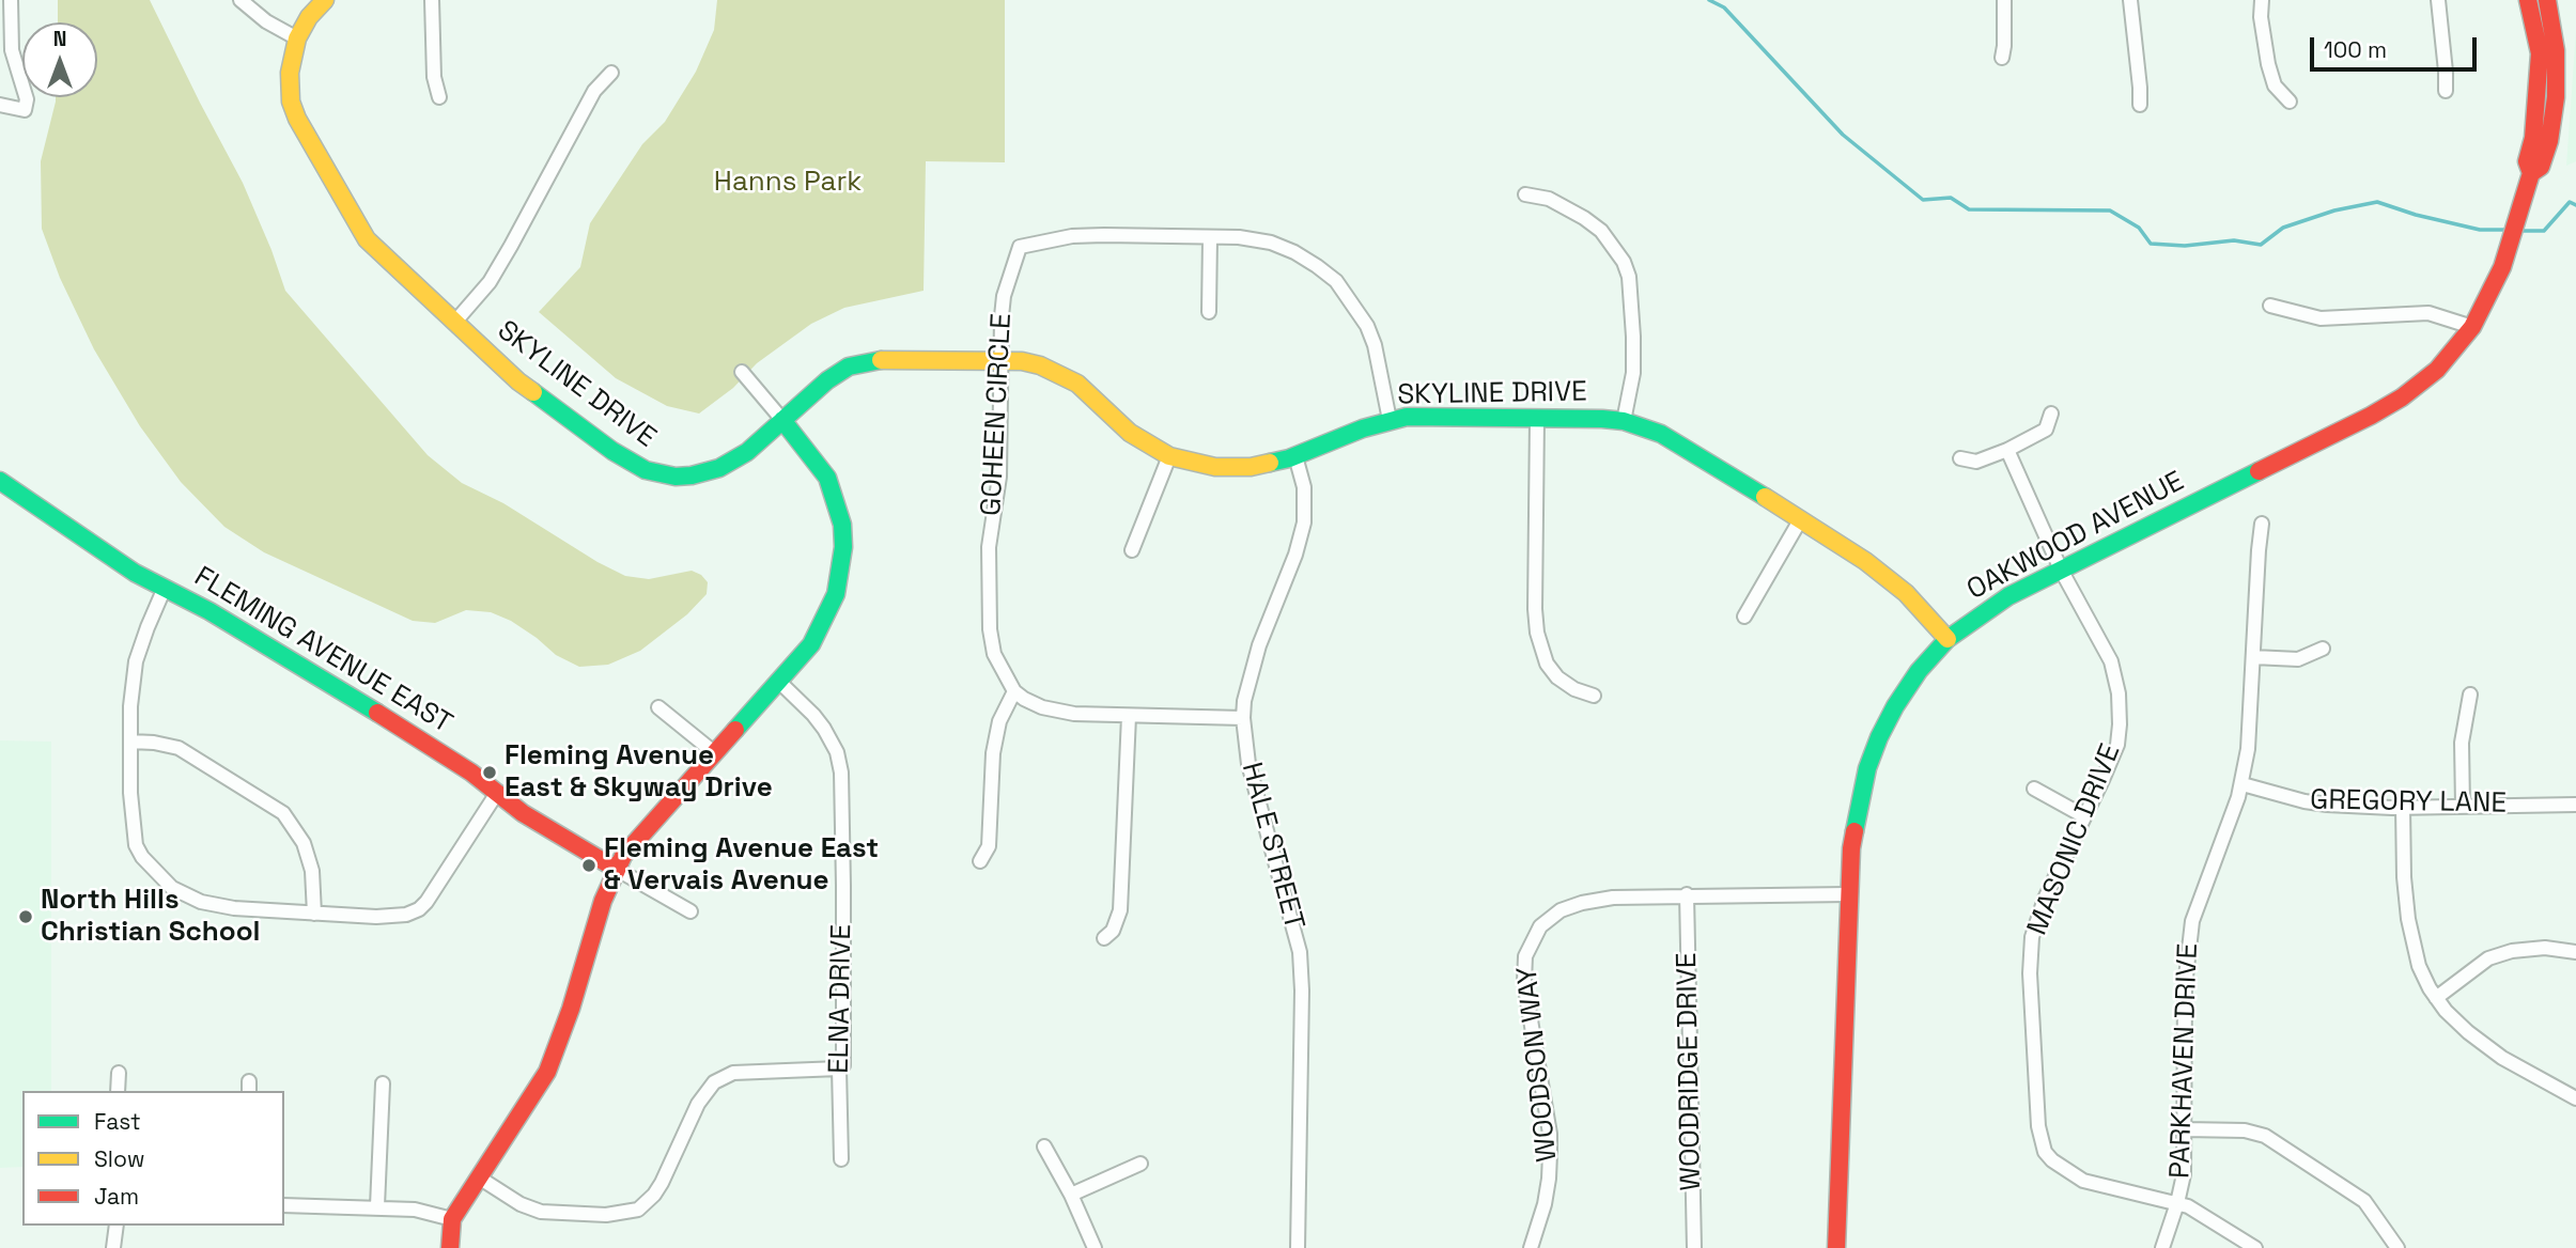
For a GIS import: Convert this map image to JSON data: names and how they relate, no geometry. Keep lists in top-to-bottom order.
{
  "streets": {
    "street": [
      "SKYLINE DRIVE",
      "GOHEEN CIRCLE",
      "OAKWOOD AVENUE",
      "FLEMING AVENUE EAST",
      "GREGORY LANE",
      "MASONIC DRIVE",
      "HALE STREET",
      "ELNA DRIVE",
      "PARKHAVEN DRIVE",
      "WOODSON WAY",
      "WOODRIDGE DRIVE"
    ]
  },
  "crossings": [
    ["SKYLINE DRIVE", "GOHEEN CIRCLE"],
    ["SKYLINE DRIVE", "OAKWOOD AVENUE"],
    ["SKYLINE DRIVE", "HALE STREET"],
    ["OAKWOOD AVENUE", "MASONIC DRIVE"],
    ["OAKWOOD AVENUE", "WOODSON WAY"],
    ["GREGORY LANE", "PARKHAVEN DRIVE"],
    ["MASONIC DRIVE", "PARKHAVEN DRIVE"],
    ["WOODSON WAY", "WOODRIDGE DRIVE"]
  ],
  "parks": ["Hanns Park"],
  "places": ["Fleming Avenue East & Skyway Drive", "Fleming Avenue East & Vervais Avenue", "North Hills Christian School"],
  "legend": ["Fast", "Slow", "Jam"],
  "scale_bar": "100 m",
  "north": "top"
}
